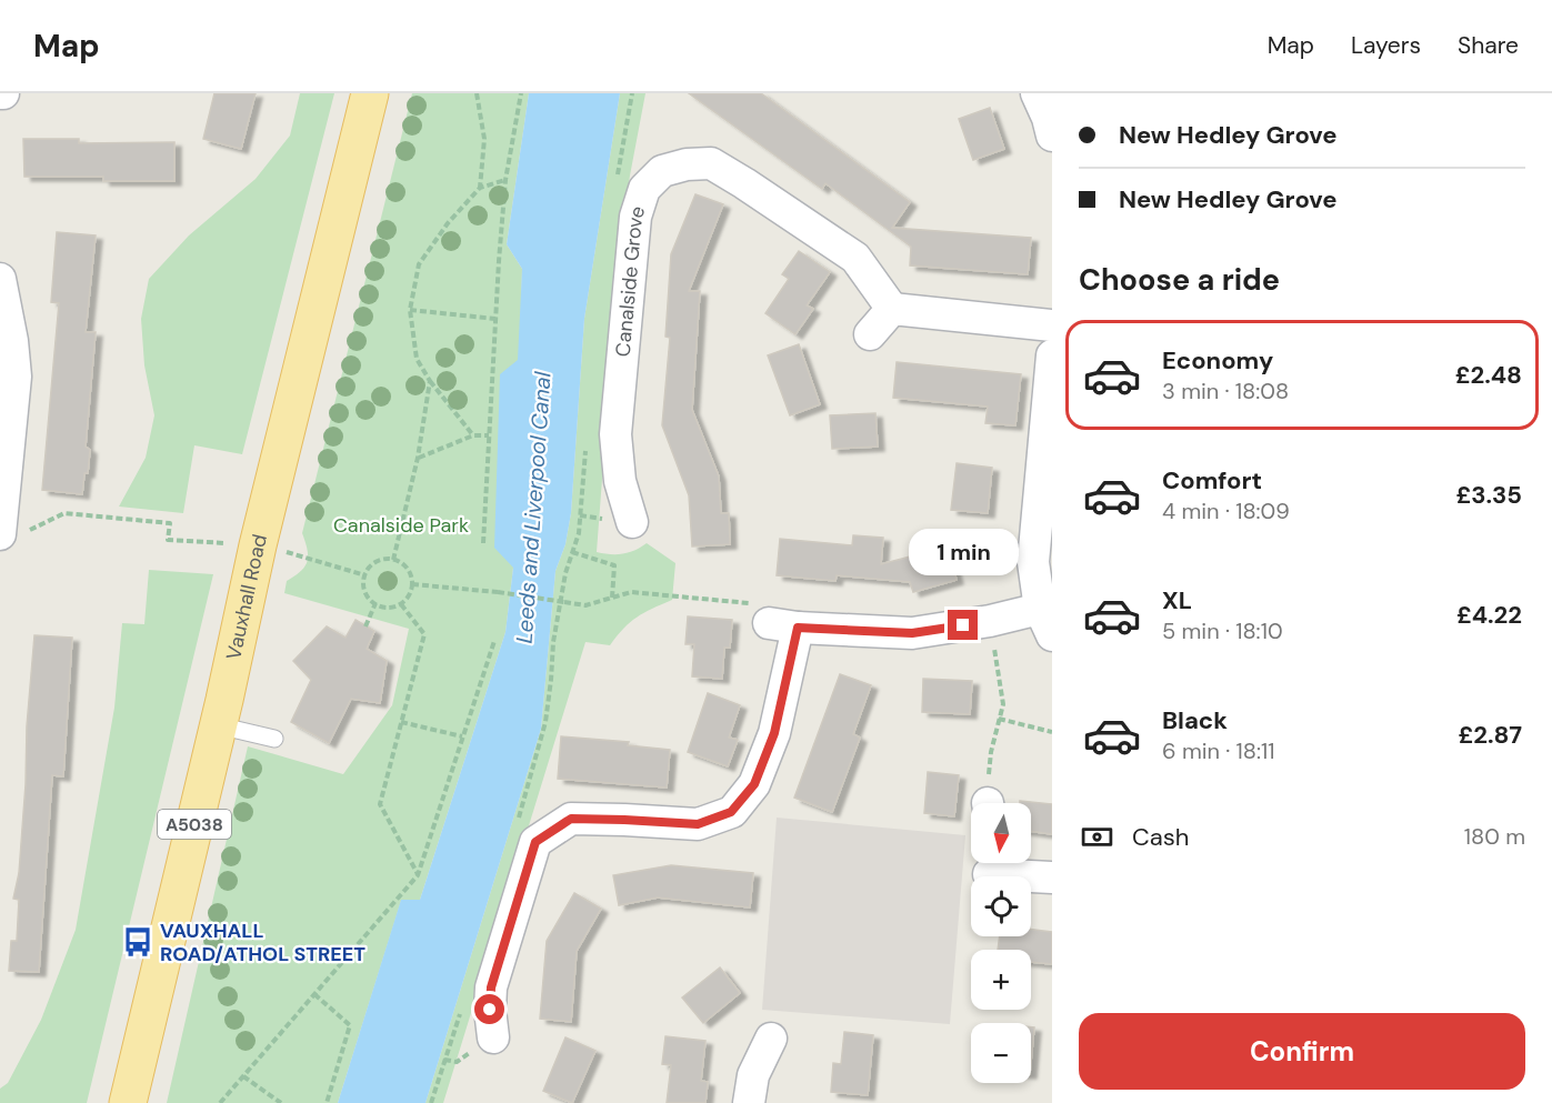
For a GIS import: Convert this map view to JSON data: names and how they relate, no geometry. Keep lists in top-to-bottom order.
{
  "streets": {
    "main road": ["Vauxhall Road", "A5038"],
    "street": ["Canalside Grove"]
  },
  "water": ["Leeds and Liverpool Canal"],
  "parks": ["Canalside Park"],
  "places": {
    "bus stop": ["VAUXHALL ROAD/ATHOL STREET"]
  },
  "north": "bottom",
  "page": {
    "header": "Map",
    "nav": ["Map", "Layers", "Share"],
    "banner": ["New Hedley Grove", "New Hedley Grove"],
    "heading": "Choose a ride",
    "list": [
      {
        "name": "Economy",
        "note": "3 min · 18:08",
        "value": "£2.48"
      },
      {
        "name": "Comfort",
        "note": "4 min · 18:09",
        "value": "£3.35"
      },
      {
        "name": "XL",
        "note": "5 min · 18:10",
        "value": "£4.22"
      },
      {
        "name": "Black",
        "note": "6 min · 18:11",
        "value": "£2.87"
      }
    ],
    "bubble": "1 min",
    "pay": ["Cash", "180 m"],
    "map_buttons": ["+", "−"],
    "buttons": "Confirm"
  }
}
